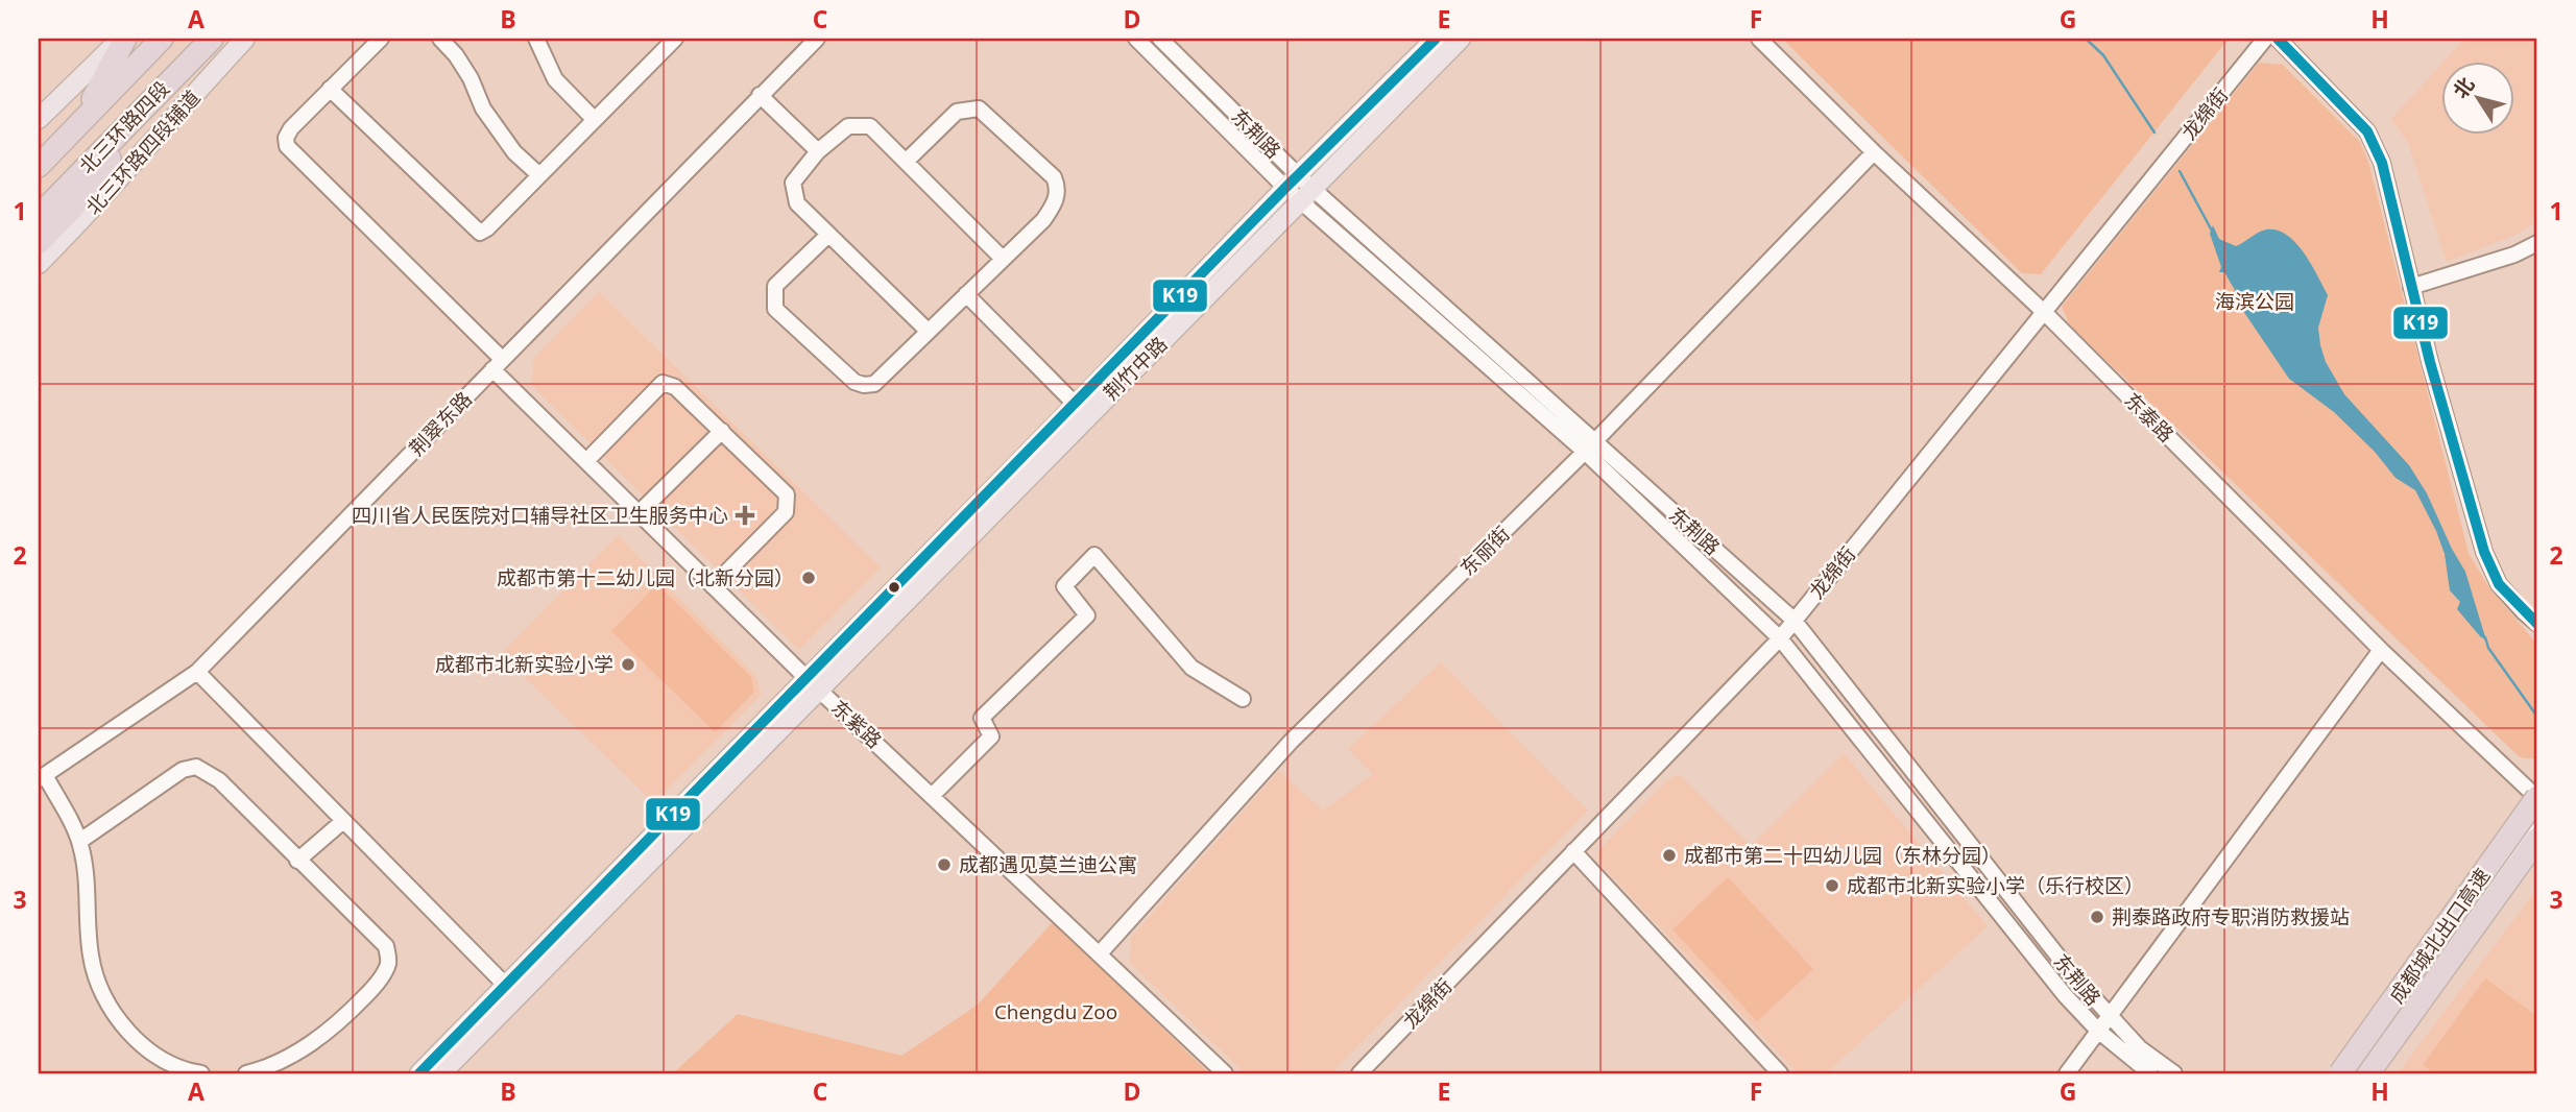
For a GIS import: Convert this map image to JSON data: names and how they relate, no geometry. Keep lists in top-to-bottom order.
{
  "streets": {
    "highway": ["北三环路四段", "成都城北出口高速"],
    "main road": ["北三环路四段辅道", "荆竹中路"],
    "street": [
      "龙绵街",
      "东荆路",
      "东泰路",
      "荆翠东路",
      "东丽街",
      "东紫路"
    ]
  },
  "crossings": [
    ["龙绵街", "东荆路"],
    ["龙绵街", "东泰路"],
    ["东荆路", "荆竹中路"],
    ["东荆路", "东丽街"],
    ["荆竹中路", "东紫路"],
    ["东泰路", "东丽街"],
    ["东泰路", "成都城北出口高速"],
    ["荆翠东路", "东紫路"],
    ["东丽街", "东紫路"]
  ],
  "parks": ["海滨公园", "Chengdu Zoo"],
  "places": {
    "health": ["四川省人民医院对口辅导社区卫生服务中心"],
    "other": [
      "成都市第十二幼儿园（北新分园）",
      "成都市北新实验小学",
      "成都市第二十四幼儿园（东林分园）",
      "成都遇见莫兰迪公寓",
      "成都市北新实验小学（乐行校区）",
      "荆泰路政府专职消防救援站"
    ]
  },
  "lines": ["transit line K19"],
  "north": "top left",
  "grid": {
    "columns": [
      "A",
      "B",
      "C",
      "D",
      "E",
      "F",
      "G",
      "H"
    ],
    "rows": ["1", "2", "3"]
  }
}
